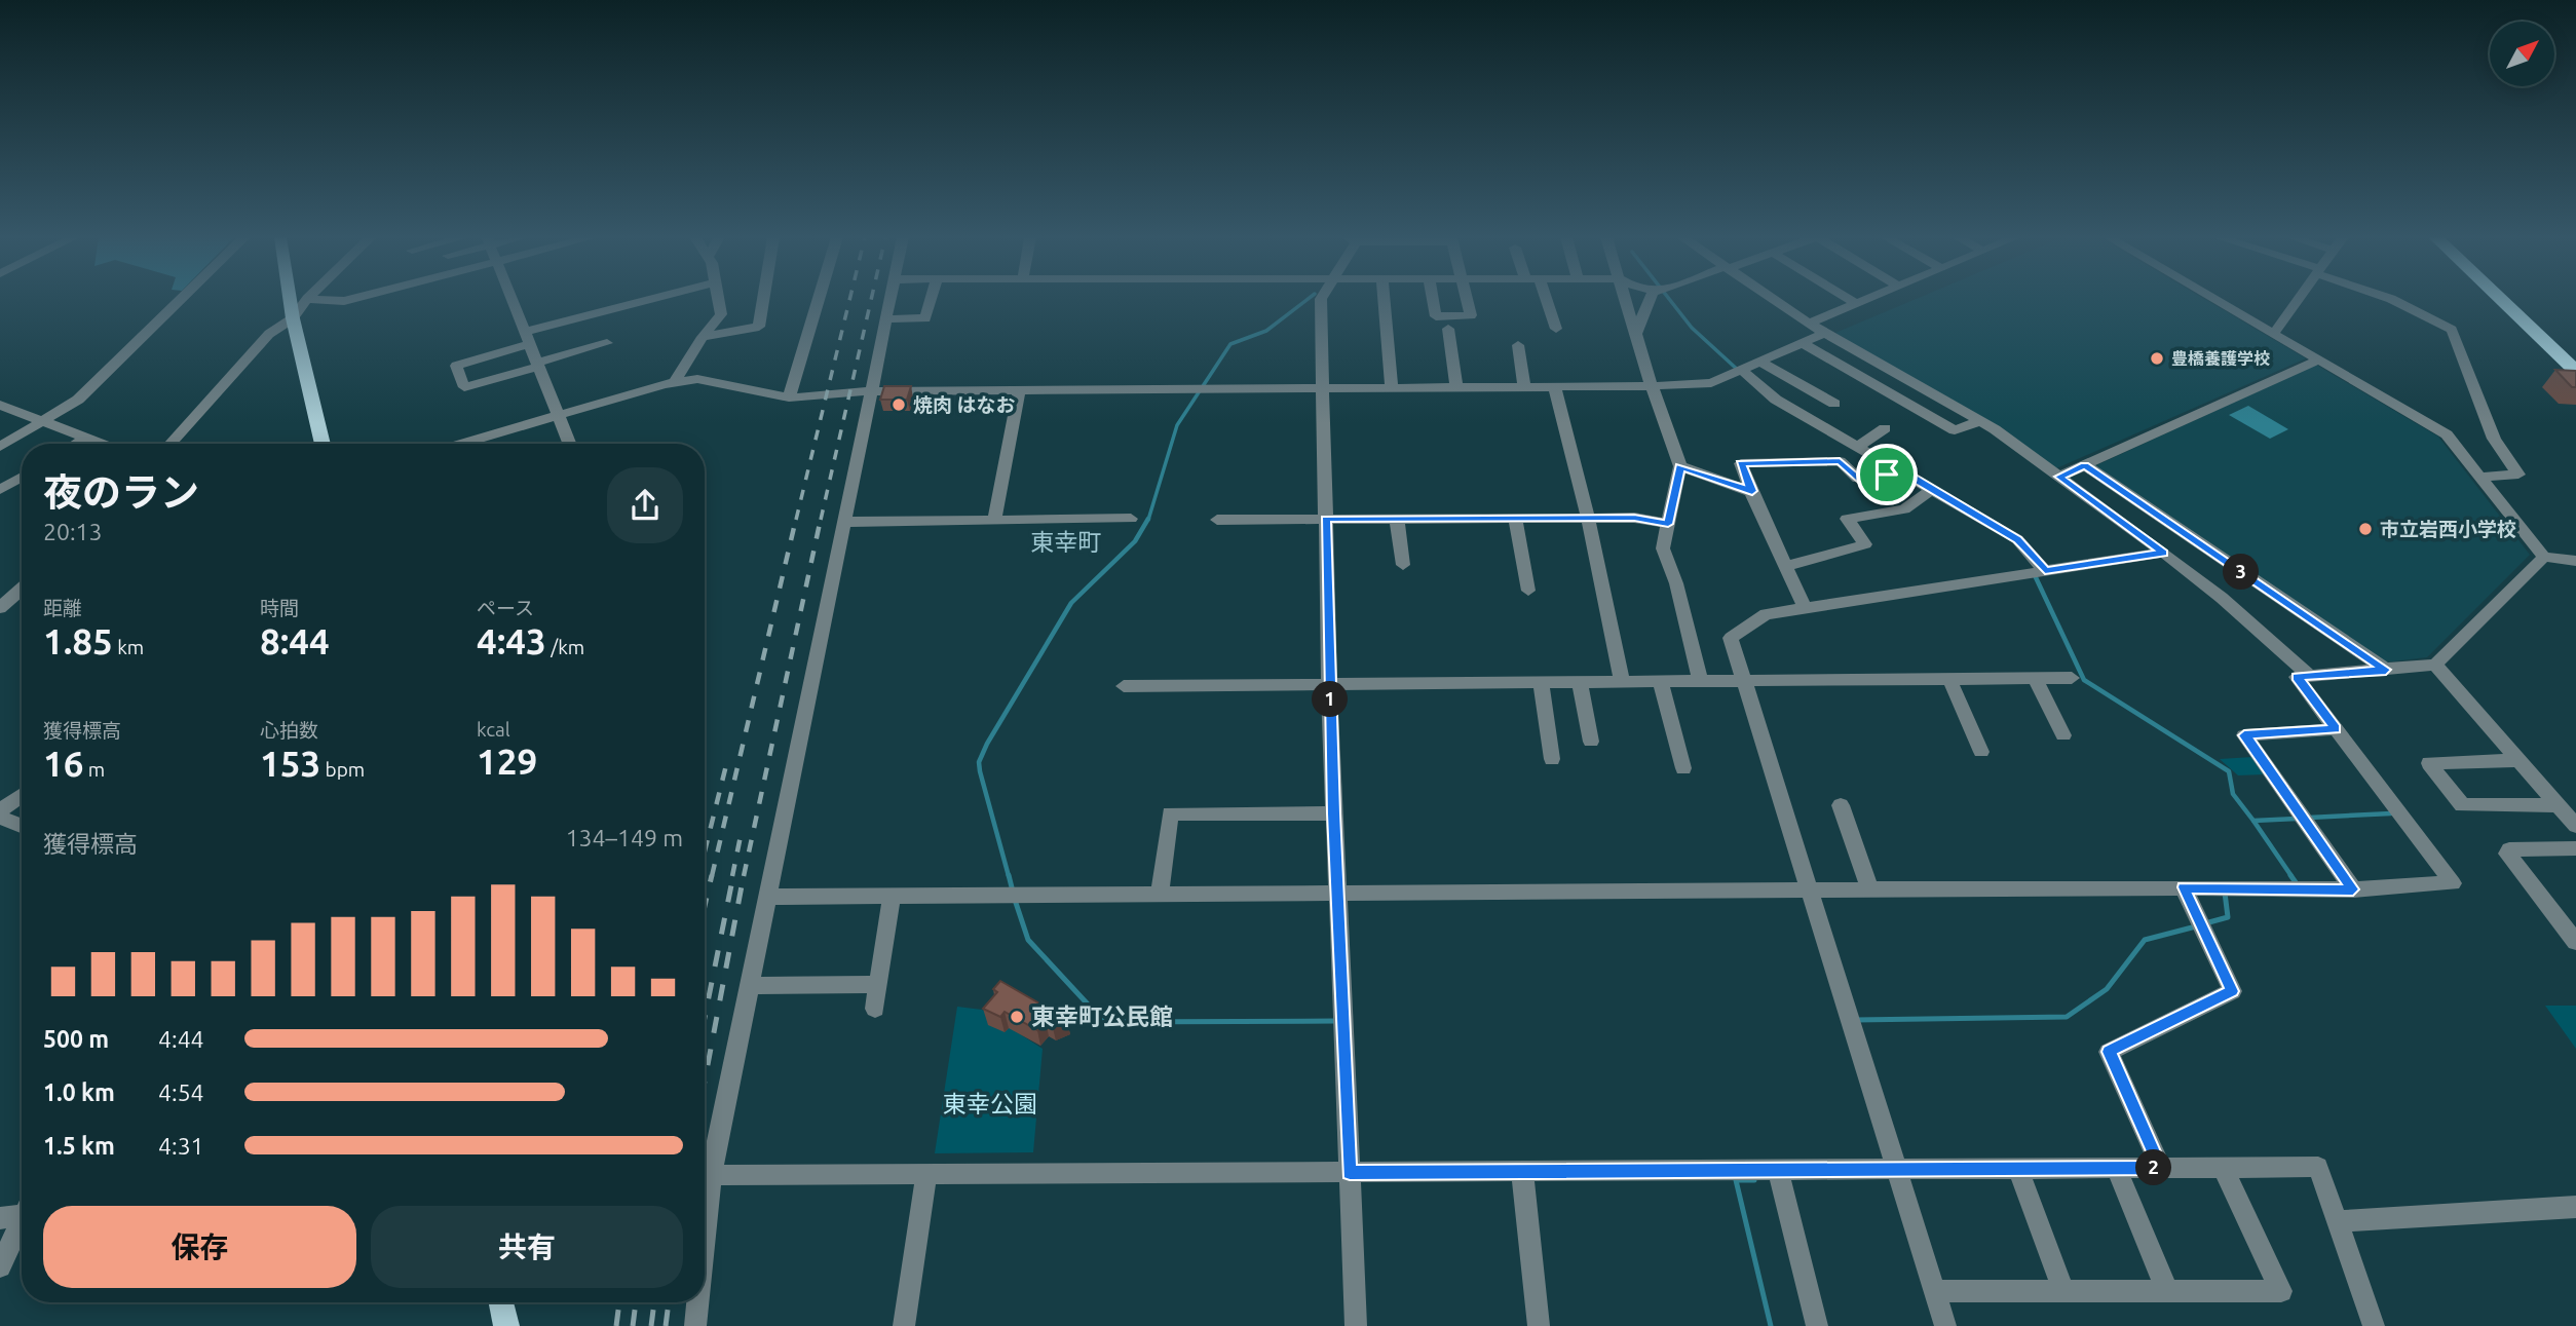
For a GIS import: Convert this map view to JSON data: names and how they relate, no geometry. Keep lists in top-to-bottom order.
{
  "districts": ["東幸町"],
  "parks": ["東幸公園"],
  "places": [
    "豊橋養護学校",
    "焼肉 はなお",
    "市立岩西小学校",
    "東幸町公民館"
  ],
  "north": "top right",
  "page": {
    "heading": ["夜のラン", "20:13"],
    "pins": ["3", "1", "2"],
    "stats": [
      ["距離", "1.85 km"],
      ["時間", "8:44"],
      ["ペース", "4:43 /km"],
      ["獲得標高", "16 m"],
      ["心拍数", "153 bpm"],
      ["kcal", "129"]
    ],
    "chart": ["獲得標高", "134–149 m"],
    "list": [
      {
        "name": "500 m",
        "note": "4:44"
      },
      {
        "name": "1.0 km",
        "note": "4:54"
      },
      {
        "name": "1.5 km",
        "note": "4:31"
      }
    ],
    "buttons": ["保存", "共有"]
  }
}
